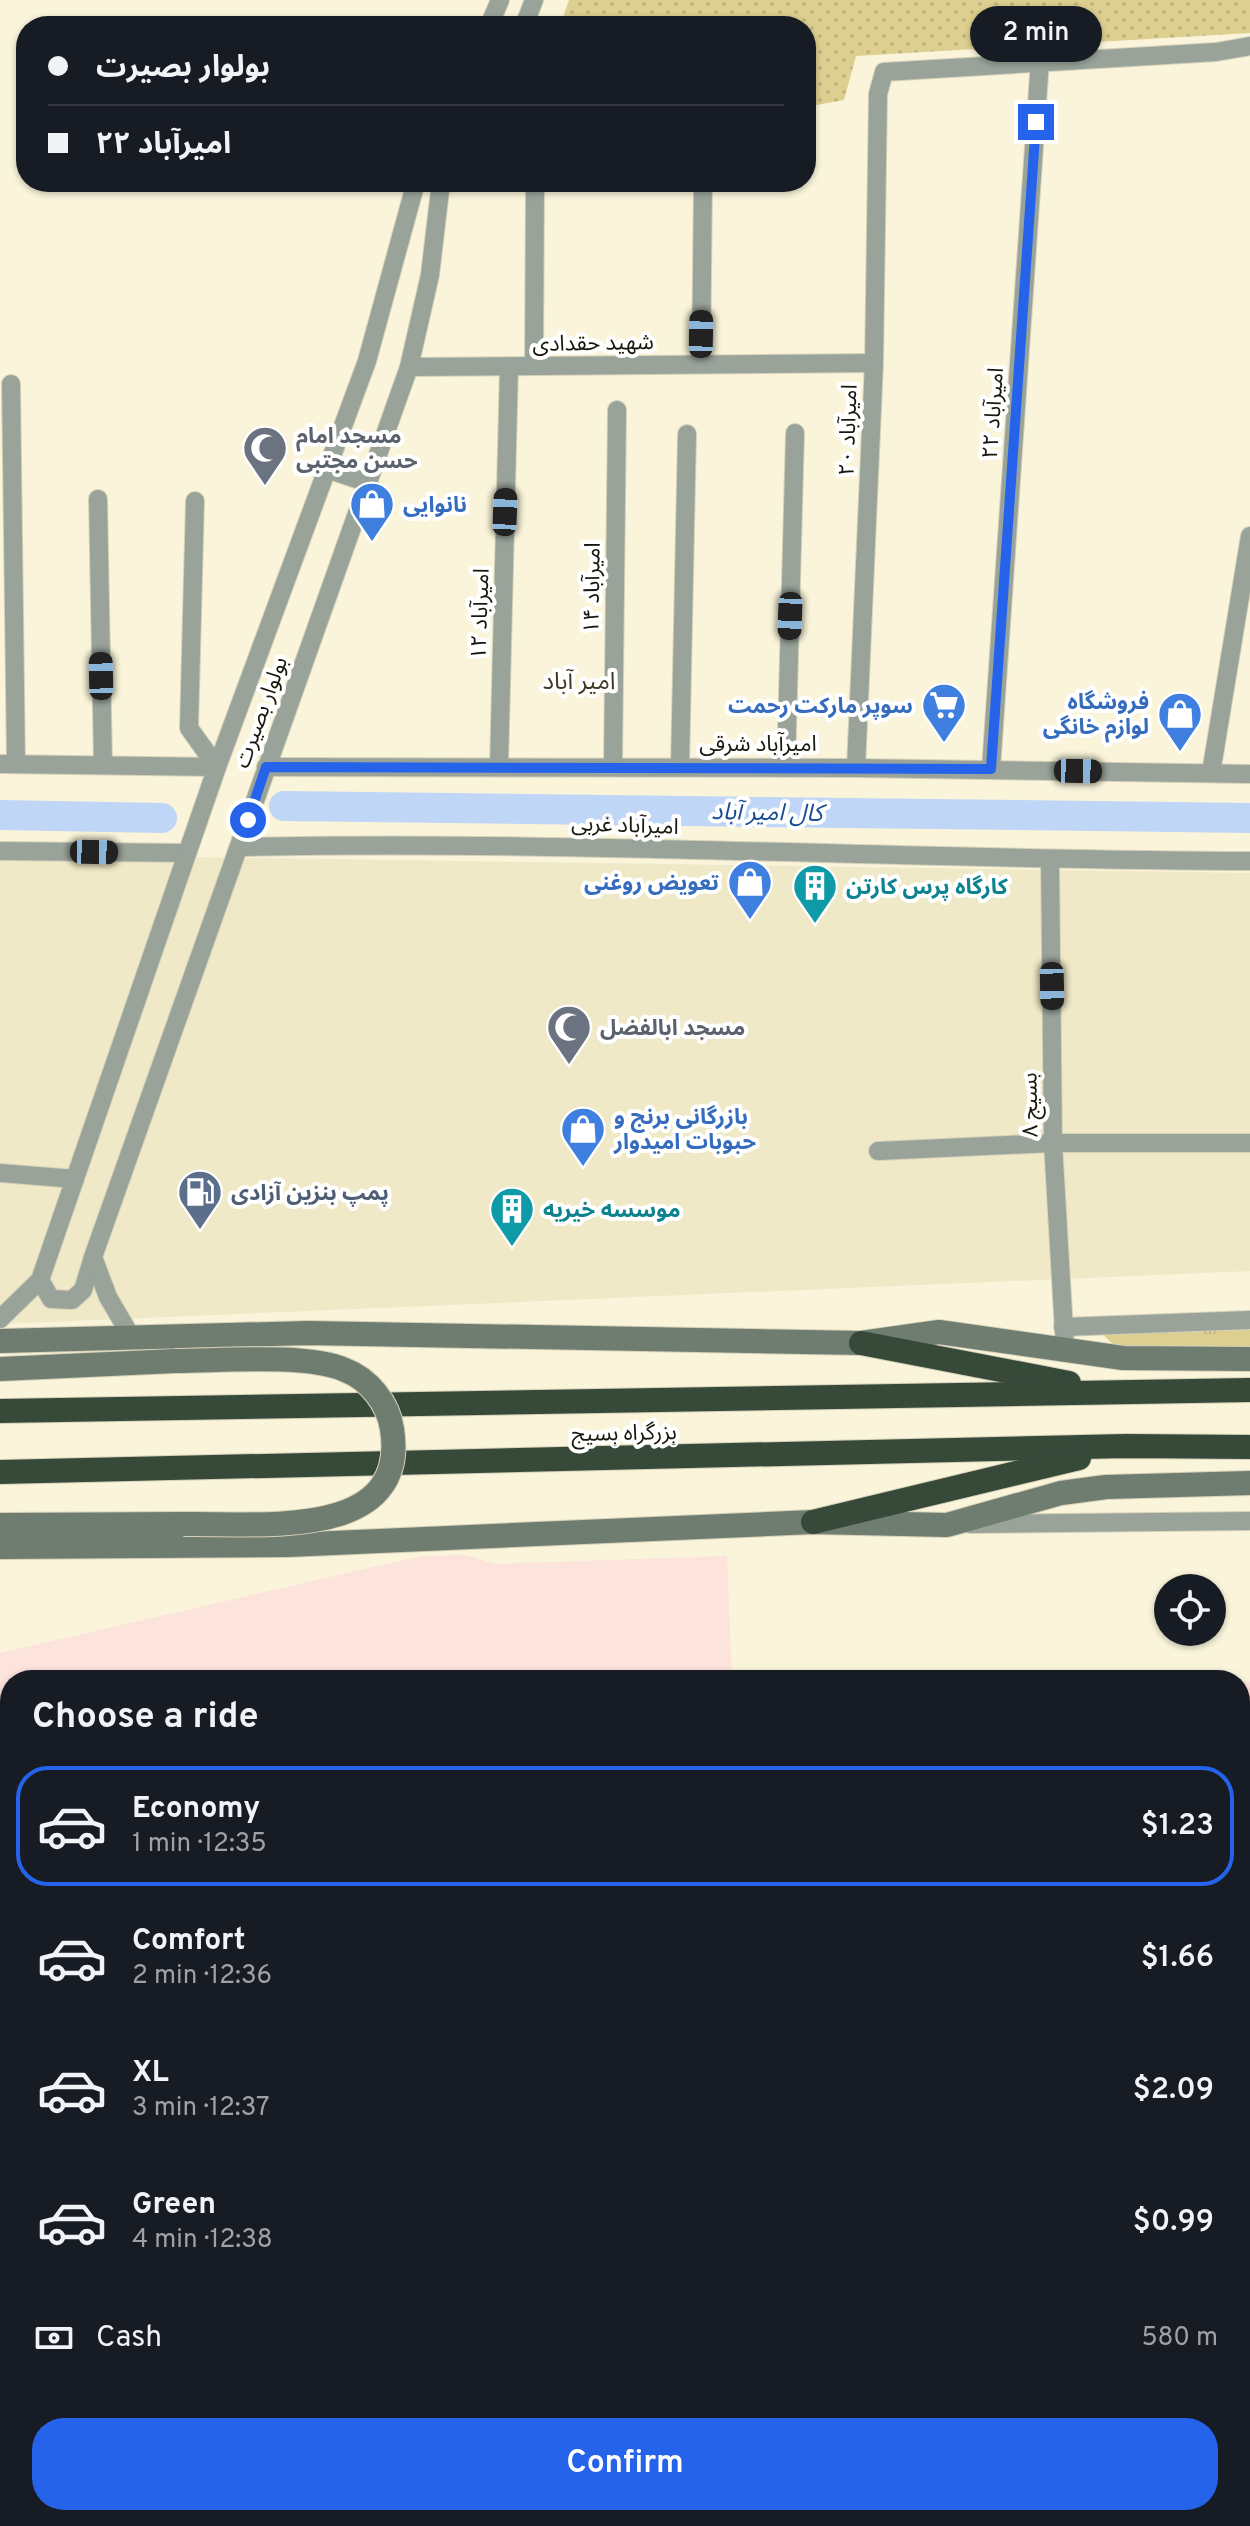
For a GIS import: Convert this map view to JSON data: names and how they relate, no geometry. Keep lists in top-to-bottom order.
{
  "streets": {
    "highway": ["بزرگراه بسیج"],
    "street": [
      "شهید حقدادی",
      "امیرآباد ۲۲",
      "امیرآباد ۲۰",
      "امیرآباد ۱۴",
      "امیرآباد ۱۲",
      "بولوار بصیرت",
      "امیرآباد شرقی",
      "امیرآباد غربی",
      "بسیج ۸"
    ]
  },
  "crossings": [
    ["شهید حقدادی", "امیرآباد ۲۰"],
    ["شهید حقدادی", "امیرآباد ۱۲"],
    ["شهید حقدادی", "بولوار بصیرت"],
    ["امیرآباد ۲۲", "امیرآباد ۲۰"],
    ["امیرآباد ۲۲", "امیرآباد شرقی"],
    ["امیرآباد ۲۰", "امیرآباد شرقی"],
    ["امیرآباد ۱۴", "امیرآباد شرقی"],
    ["امیرآباد ۱۲", "امیرآباد شرقی"],
    ["بولوار بصیرت", "امیرآباد شرقی"],
    ["بولوار بصیرت", "امیرآباد غربی"],
    ["امیرآباد غربی", "بسیج ۸"]
  ],
  "districts": ["امیر آباد"],
  "water": ["کال امیر آباد"],
  "places": {
    "mosque": ["مسجد امام حسن مجتبی", "مسجد ابالفضل"],
    "shop": [
      "نانوایی",
      "فروشگاه لوازم خانگی",
      "تعویض روغنی",
      "بازرگانی برنج و حبوبات امیدوار"
    ],
    "supermarket": ["سوپر مارکت رحمت"],
    "building": ["کارگاه پرس کارتن", "موسسه خیریه"],
    "fuel station": ["پمپ بنزین آزادی"]
  },
  "page": {
    "bubble": "2 min",
    "banner": ["بولوار بصیرت", "امیرآباد ۲۲"],
    "heading": "Choose a ride",
    "list": [
      {
        "name": "Economy",
        "note": "1 min · 12:35",
        "value": "$1.23"
      },
      {
        "name": "Comfort",
        "note": "2 min · 12:36",
        "value": "$1.66"
      },
      {
        "name": "XL",
        "note": "3 min · 12:37",
        "value": "$2.09"
      },
      {
        "name": "Green",
        "note": "4 min · 12:38",
        "value": "$0.99"
      }
    ],
    "pay": ["Cash", "580 m"],
    "buttons": "Confirm"
  }
}
